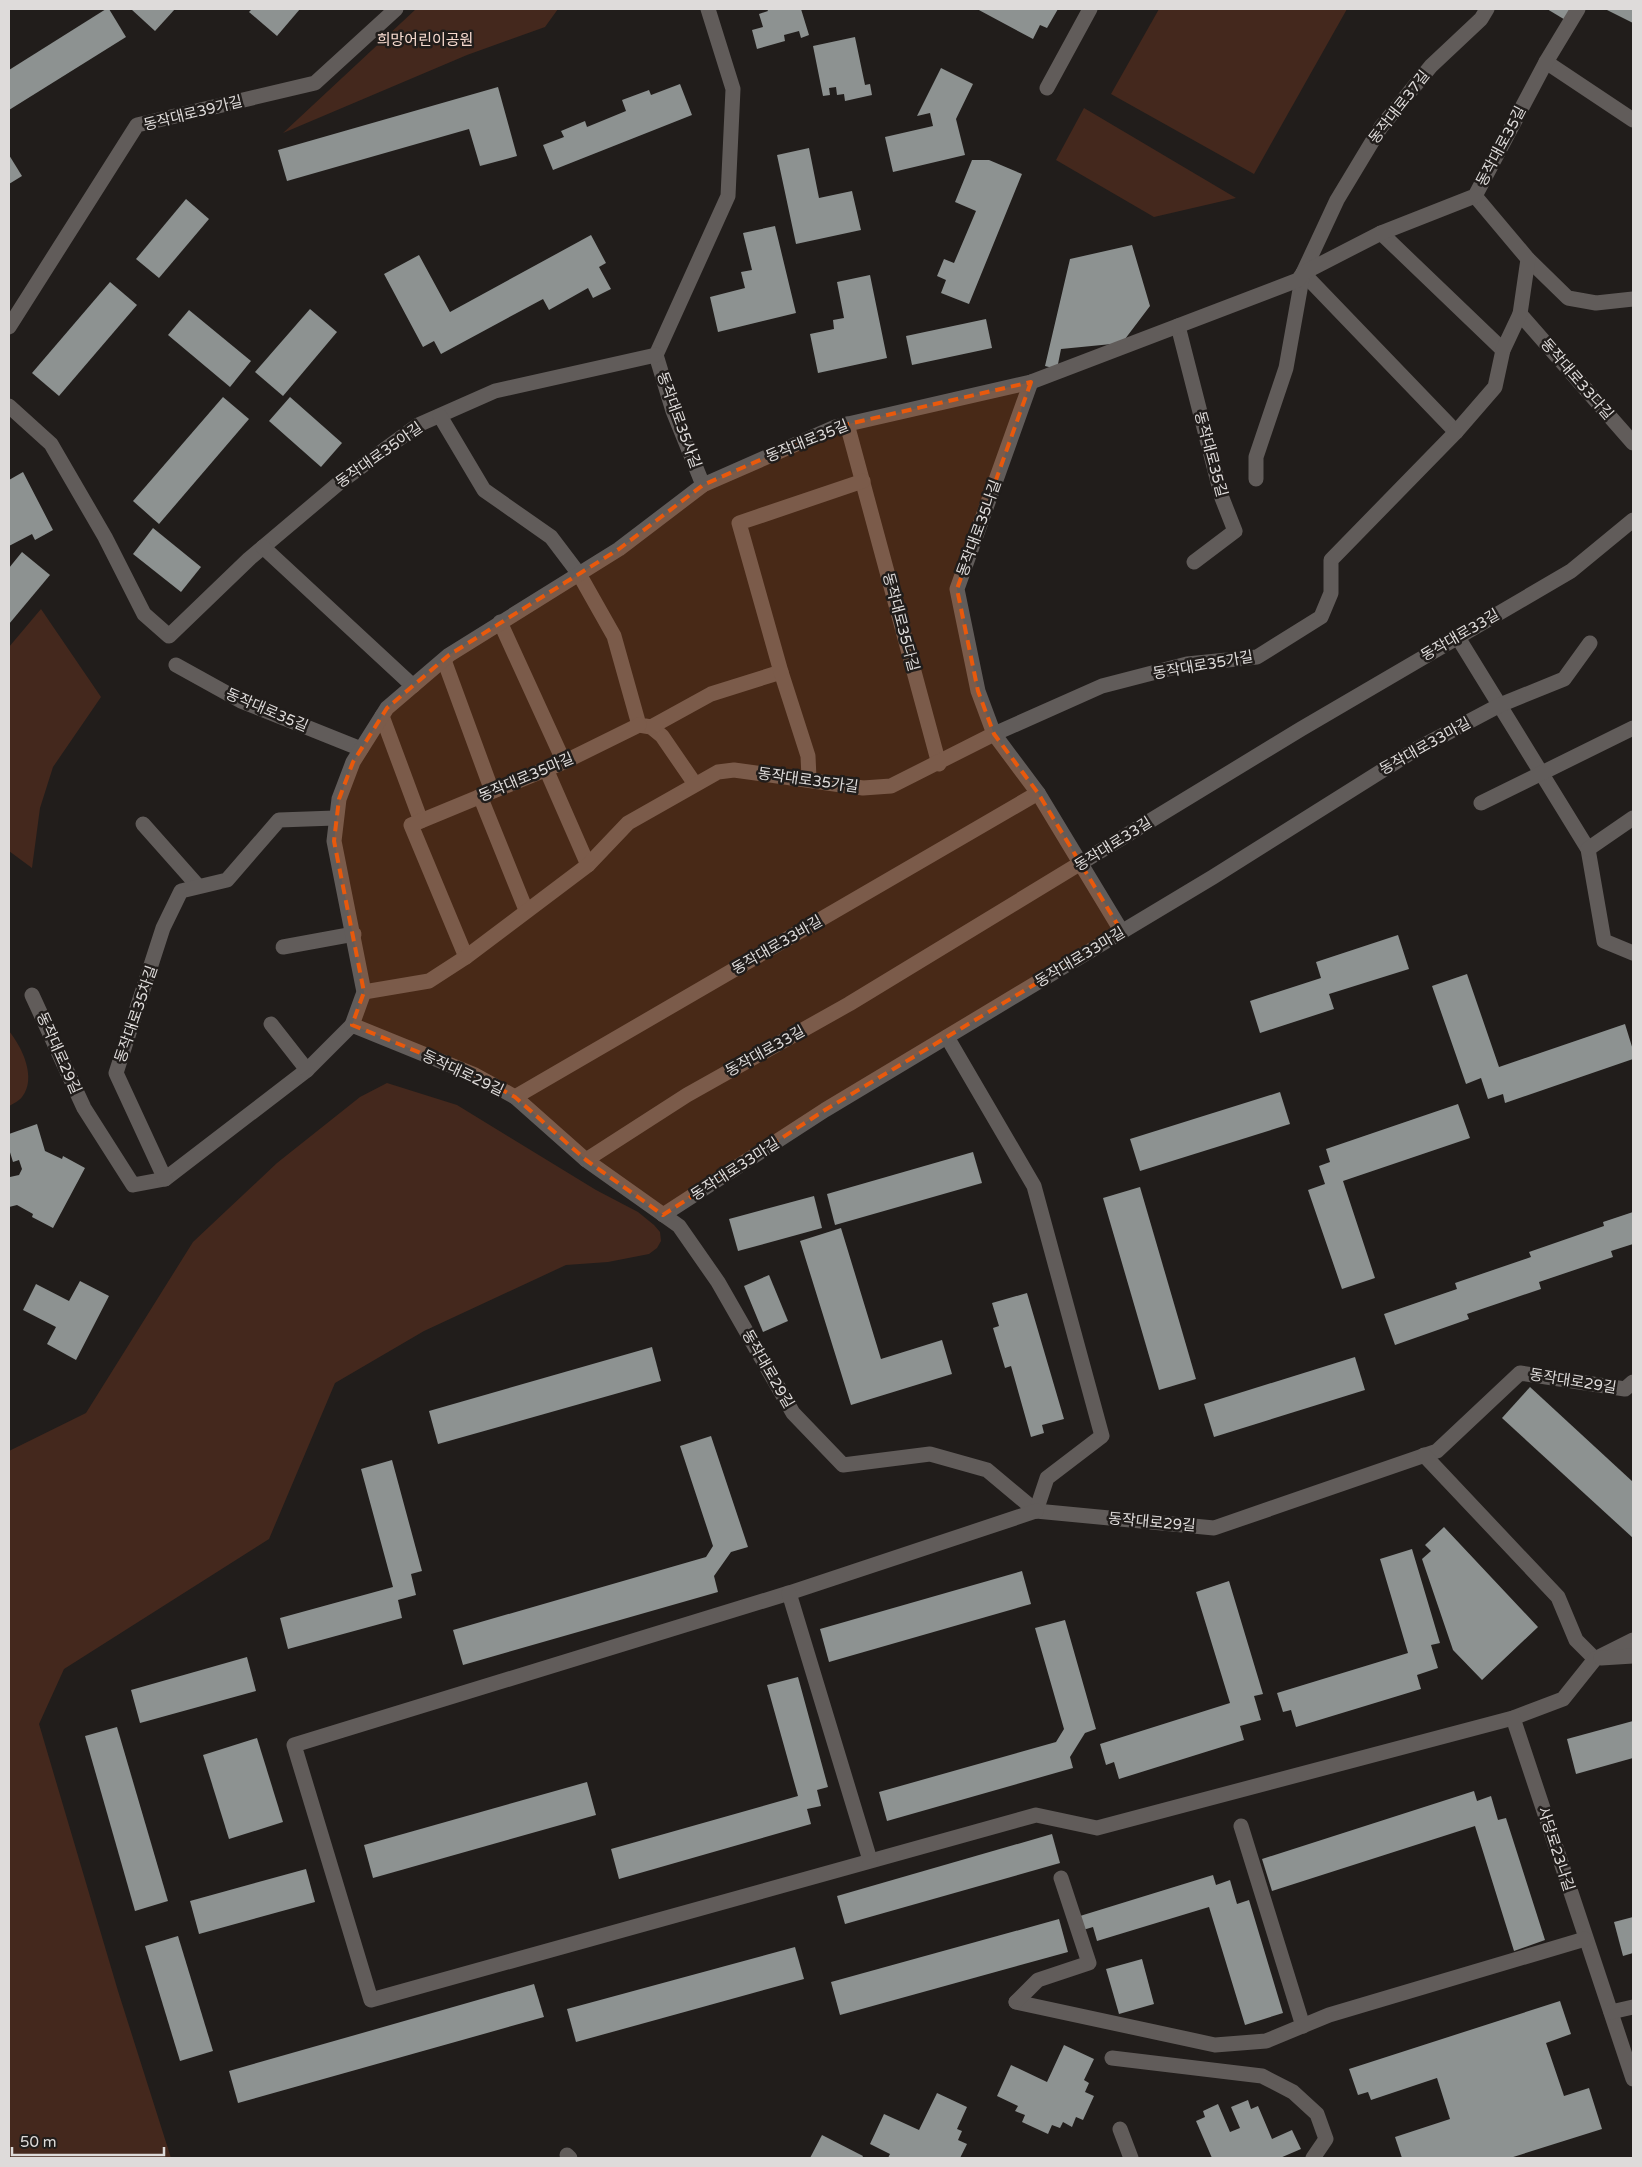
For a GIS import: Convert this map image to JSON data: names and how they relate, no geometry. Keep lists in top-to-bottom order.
{
  "streets": {
    "street": [
      "동작대로37길",
      "동작대로39가길",
      "동작대로35길",
      "동작대로33다길",
      "동작대로35사길",
      "동작대로35아길",
      "동작대로35나길",
      "동작대로35다길",
      "동작대로33길",
      "동작대로35가길",
      "동작대로33마길",
      "동작대로35마길",
      "동작대로33바길",
      "동작대로35차길",
      "동작대로29길",
      "사당로23나길"
    ]
  },
  "crossings": [
    ["동작대로37길", "동작대로35길"],
    ["동작대로35길", "동작대로35사길"],
    ["동작대로35길", "동작대로35나길"],
    ["동작대로35길", "동작대로35다길"],
    ["동작대로35길", "동작대로35가길"],
    ["동작대로35길", "동작대로35차길"],
    ["동작대로35길", "동작대로29길"],
    ["동작대로33다길", "동작대로35가길"],
    ["동작대로35사길", "동작대로35아길"],
    ["동작대로35나길", "동작대로35가길"],
    ["동작대로35다길", "동작대로35가길"],
    ["동작대로33길", "동작대로29길"],
    ["동작대로33마길", "동작대로29길"],
    ["동작대로33바길", "동작대로29길"],
    ["동작대로35차길", "동작대로29길"]
  ],
  "parks": ["희망어린이공원"],
  "scale_bar": "50 m"
}
